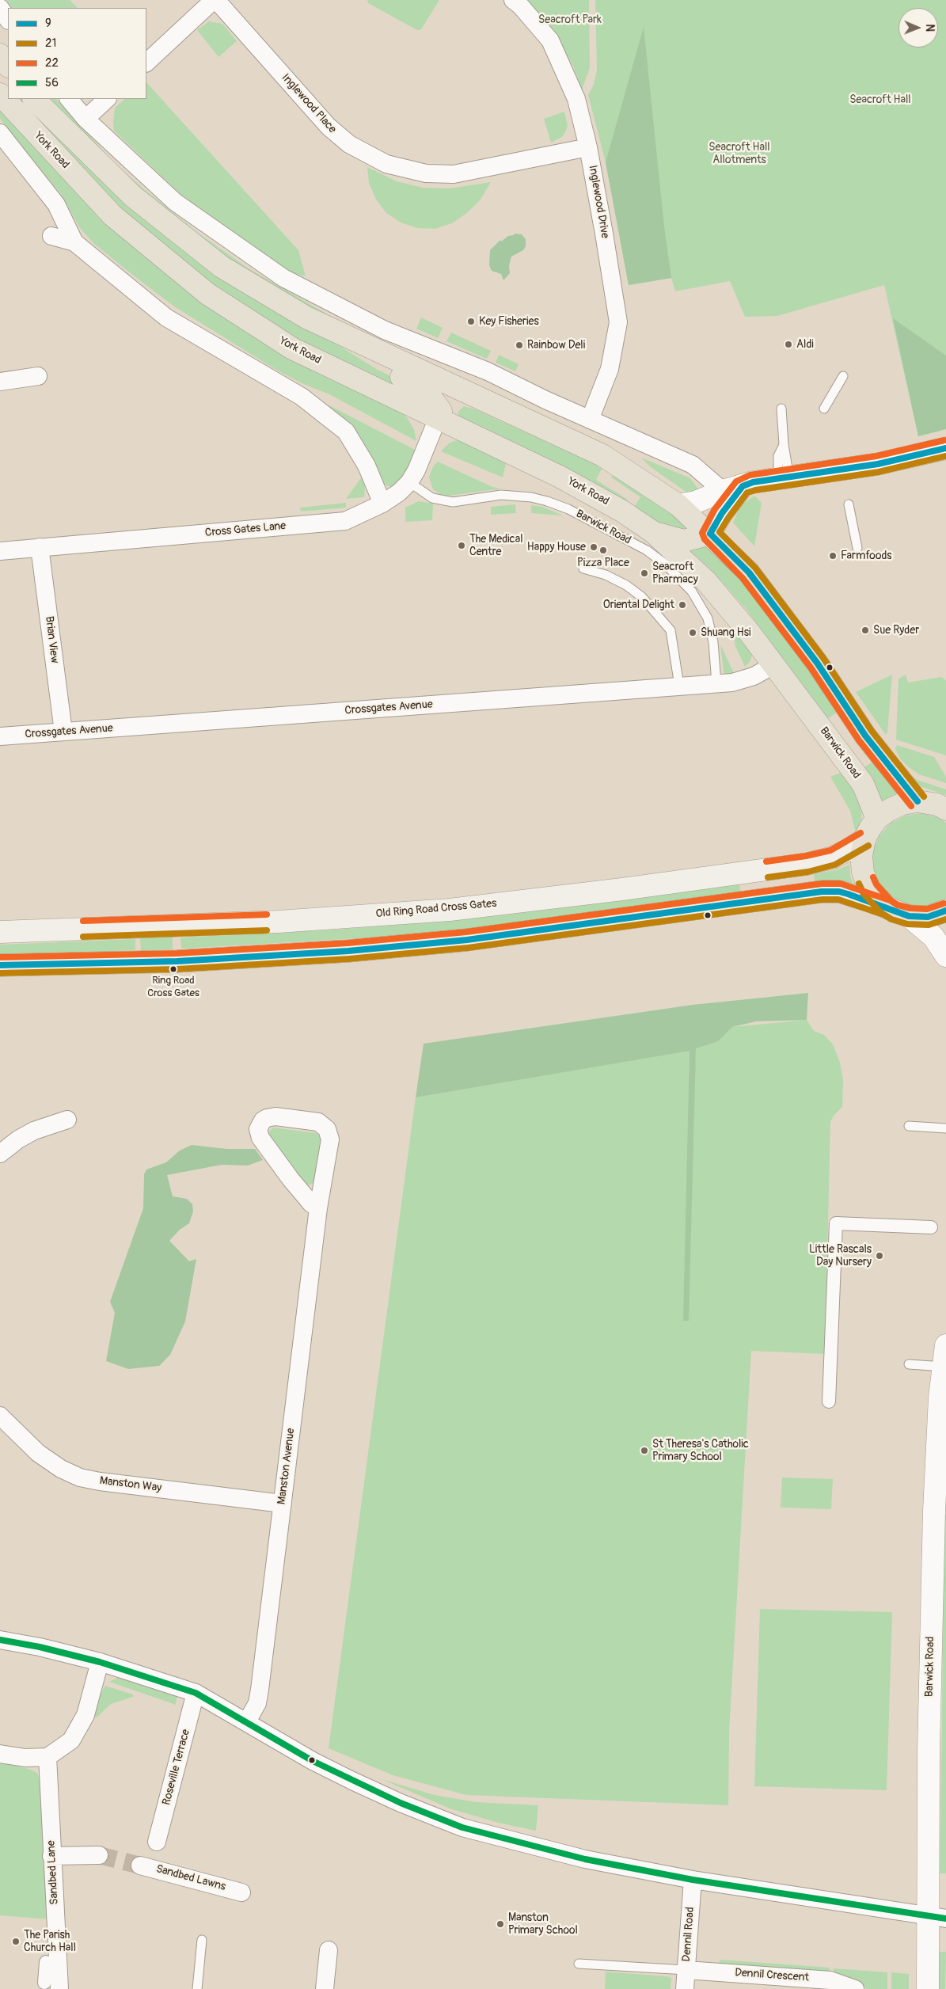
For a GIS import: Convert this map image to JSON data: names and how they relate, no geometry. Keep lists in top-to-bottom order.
{
  "streets": {
    "highway": ["York Road", "Barwick Road"],
    "main road": ["Old Ring Road Cross Gates"],
    "street": [
      "Inglewood Place",
      "Inglewood Drive",
      "Cross Gates Lane",
      "Brian View",
      "Crossgates Avenue",
      "Manston Avenue",
      "Manston Way",
      "Roseville Terrace",
      "Sandbed Lane",
      "Sandbed Lawns",
      "Dennil Road",
      "Dennil Crescent"
    ]
  },
  "crossings": [
    ["Inglewood Place", "Inglewood Drive"],
    ["York Road", "Barwick Road"],
    ["York Road", "Cross Gates Lane"],
    ["Barwick Road", "Cross Gates Lane"],
    ["Barwick Road", "Crossgates Avenue"],
    ["Cross Gates Lane", "Brian View"],
    ["Brian View", "Crossgates Avenue"],
    ["Manston Avenue", "Manston Way"],
    ["Dennil Road", "Dennil Crescent"]
  ],
  "parks": ["Seacroft Park", "Seacroft Hall", "Seacroft Hall Allotments"],
  "places": [
    "Key Fisheries",
    "Aldi",
    "Rainbow Deli",
    "The Medical Centre",
    "Happy House",
    "Pizza Place",
    "Farmfoods",
    "Seacroft Pharmacy",
    "Oriental Delight",
    "Sue Ryder",
    "Shuang Hsi",
    "Ring Road Cross Gates",
    "Little Rascals Day Nursery",
    "St Theresa's Catholic Primary School",
    "Manston Primary School",
    "The Parish Church Hall"
  ],
  "lines": [
    "transit line 22",
    "transit line 9",
    "transit line 21",
    "transit line 56"
  ],
  "legend": [
    "9",
    "21",
    "22",
    "56"
  ],
  "north": "right"
}
